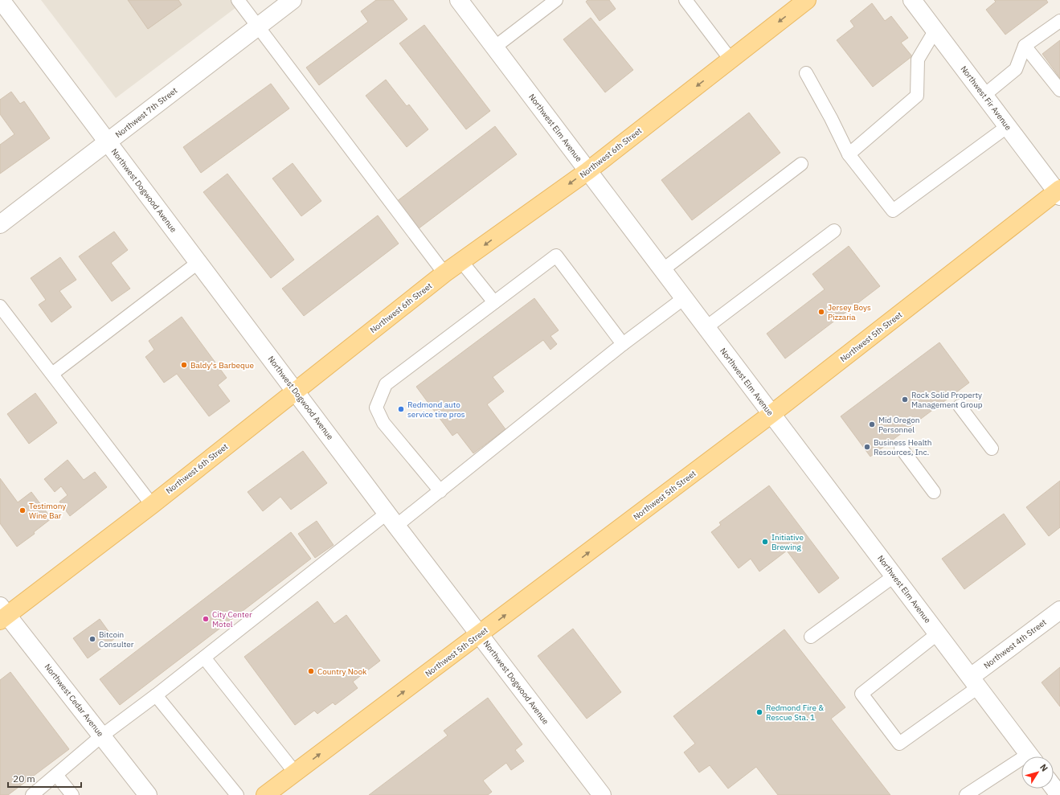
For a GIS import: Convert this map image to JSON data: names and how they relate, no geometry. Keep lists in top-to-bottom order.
{
  "streets": {
    "main road": ["Northwest 6th Street", "Northwest 5th Street"],
    "street": [
      "Northwest Fir Avenue",
      "Northwest 7th Street",
      "Northwest Elm Avenue",
      "Northwest Dogwood Avenue",
      "Northwest 4th Street",
      "Northwest Cedar Avenue"
    ]
  },
  "crossings": [
    ["Northwest Fir Avenue", "Northwest 5th Street"],
    ["Northwest 7th Street", "Northwest Dogwood Avenue"],
    ["Northwest Elm Avenue", "Northwest 6th Street"],
    ["Northwest Elm Avenue", "Northwest 5th Street"],
    ["Northwest Elm Avenue", "Northwest 4th Street"],
    ["Northwest 6th Street", "Northwest Dogwood Avenue"],
    ["Northwest 6th Street", "Northwest Cedar Avenue"],
    ["Northwest Dogwood Avenue", "Northwest 5th Street"]
  ],
  "one_way": ["Northwest 6th Street", "Northwest 5th Street"],
  "places": [
    "Jersey Boys Pizzaria",
    "Baldy's Barbeque",
    "Rock Solid Property Management Group",
    "Redmond auto service tire pros",
    "Mid Oregon Personnel",
    "Business Health Resources, Inc.",
    "Testimony Wine Bar",
    "Initiative Brewing",
    "City Center Motel",
    "Bitcoin Consulter",
    "Country Nook",
    "Redmond Fire & Rescue Sta. 1"
  ],
  "scale_bar": "20 m",
  "north": "top right"
}
